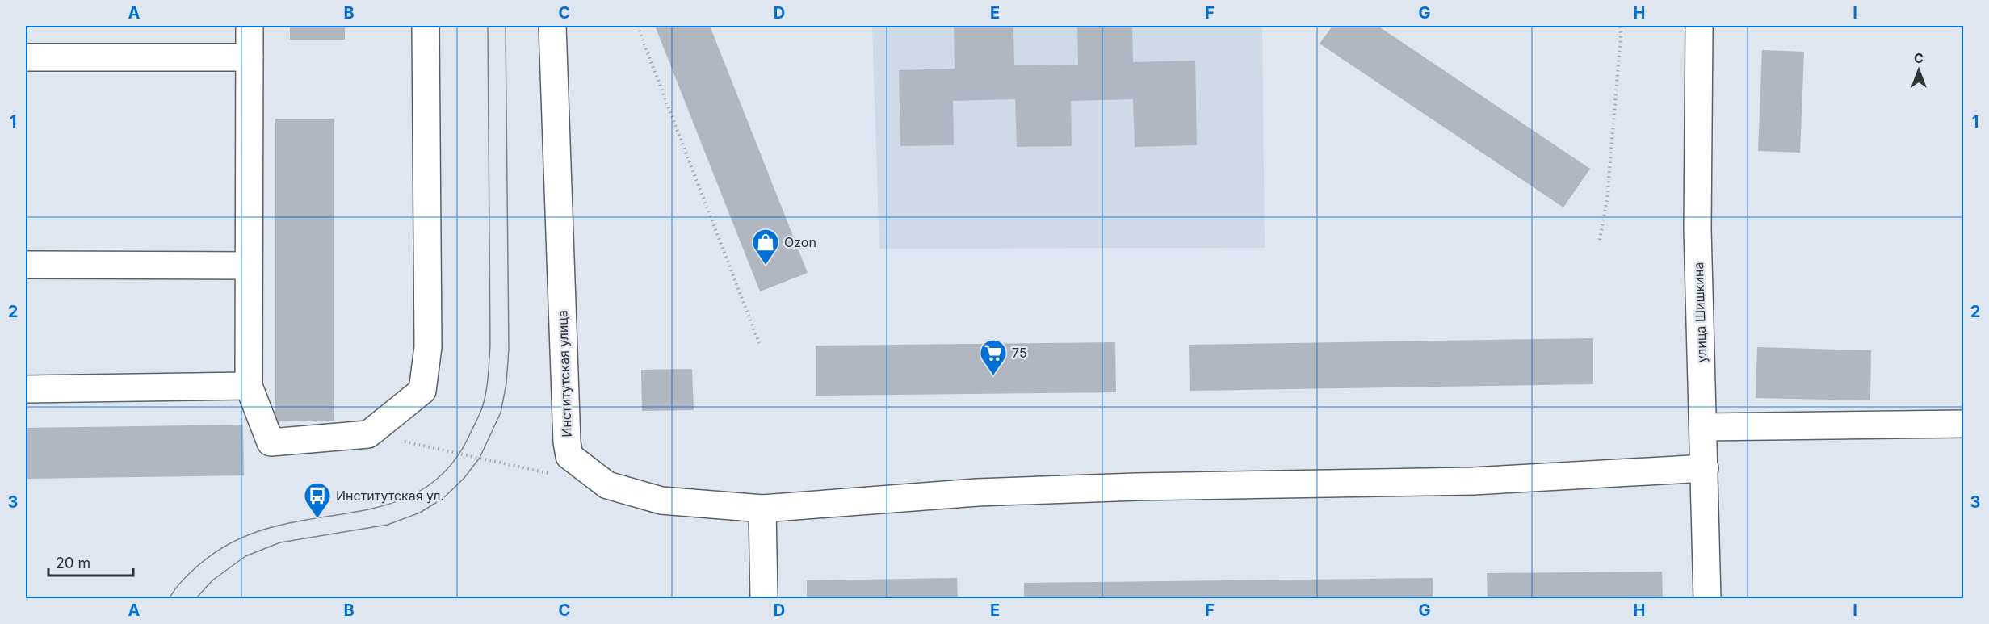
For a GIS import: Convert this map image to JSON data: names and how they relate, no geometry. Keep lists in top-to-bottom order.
{
  "streets": {
    "street": ["улица Шишкина", "Институтская улица"]
  },
  "crossings": [
    ["улица Шишкина", "Институтская улица"]
  ],
  "places": {
    "shop": ["Ozon"],
    "supermarket": ["75"],
    "bus stop": ["Институтская ул."]
  },
  "scale_bar": "20 m",
  "north": "top",
  "grid": {
    "columns": [
      "A",
      "B",
      "C",
      "D",
      "E",
      "F",
      "G",
      "H",
      "I"
    ],
    "rows": ["1", "2", "3"]
  }
}
